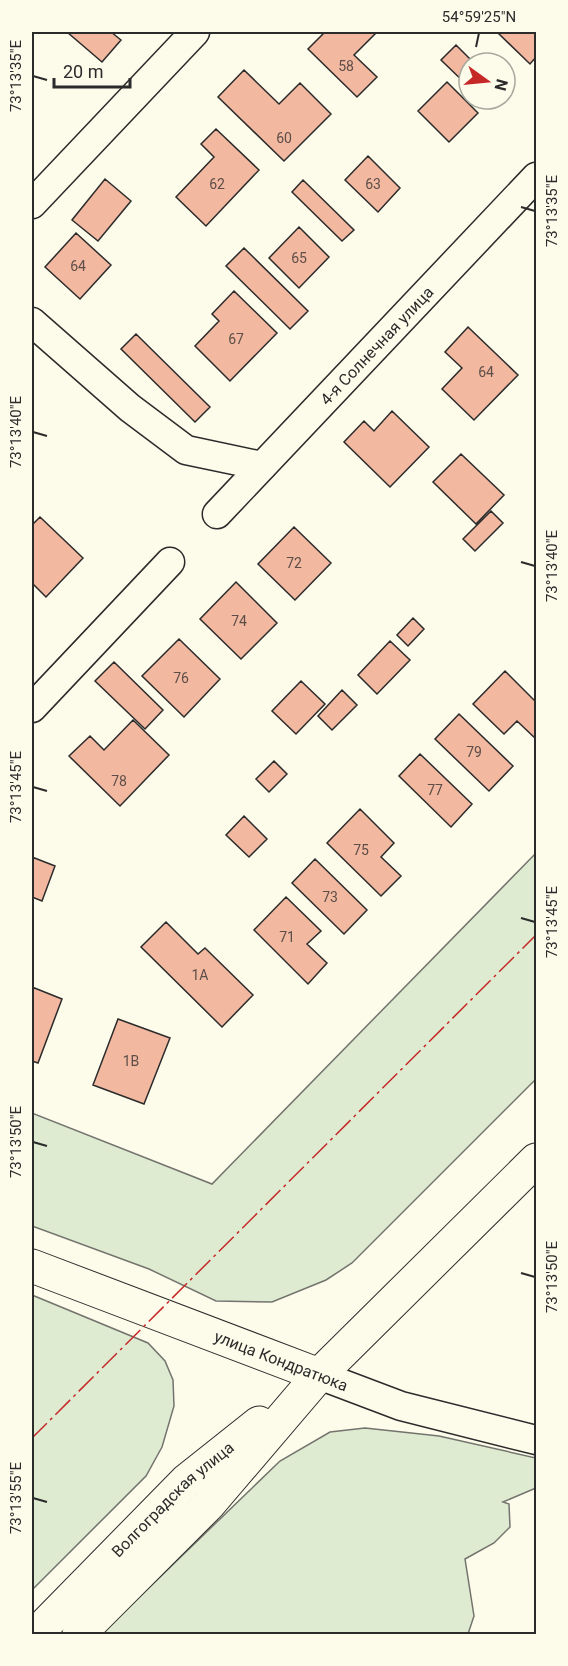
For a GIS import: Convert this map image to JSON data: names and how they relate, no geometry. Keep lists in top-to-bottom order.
{
  "streets": {
    "main road": ["улица Кондратюка", "Волгоградская улица"],
    "street": ["4-я Солнечная улица"]
  },
  "crossings": [
    ["улица Кондратюка", "Волгоградская улица"]
  ],
  "house_numbers": [
    "58",
    "60",
    "62",
    "63",
    "65",
    "64",
    "67",
    "64",
    "72",
    "74",
    "76",
    "79",
    "78",
    "77",
    "75",
    "73",
    "71",
    "1А",
    "1В"
  ],
  "scale_bar": "20 m",
  "north": "right",
  "coordinates": [
    "54°59'25\"N",
    "73°13'35\"E",
    "73°13'40\"E",
    "73°13'45\"E",
    "73°13'50\"E",
    "73°13'55\"E"
  ]
}
